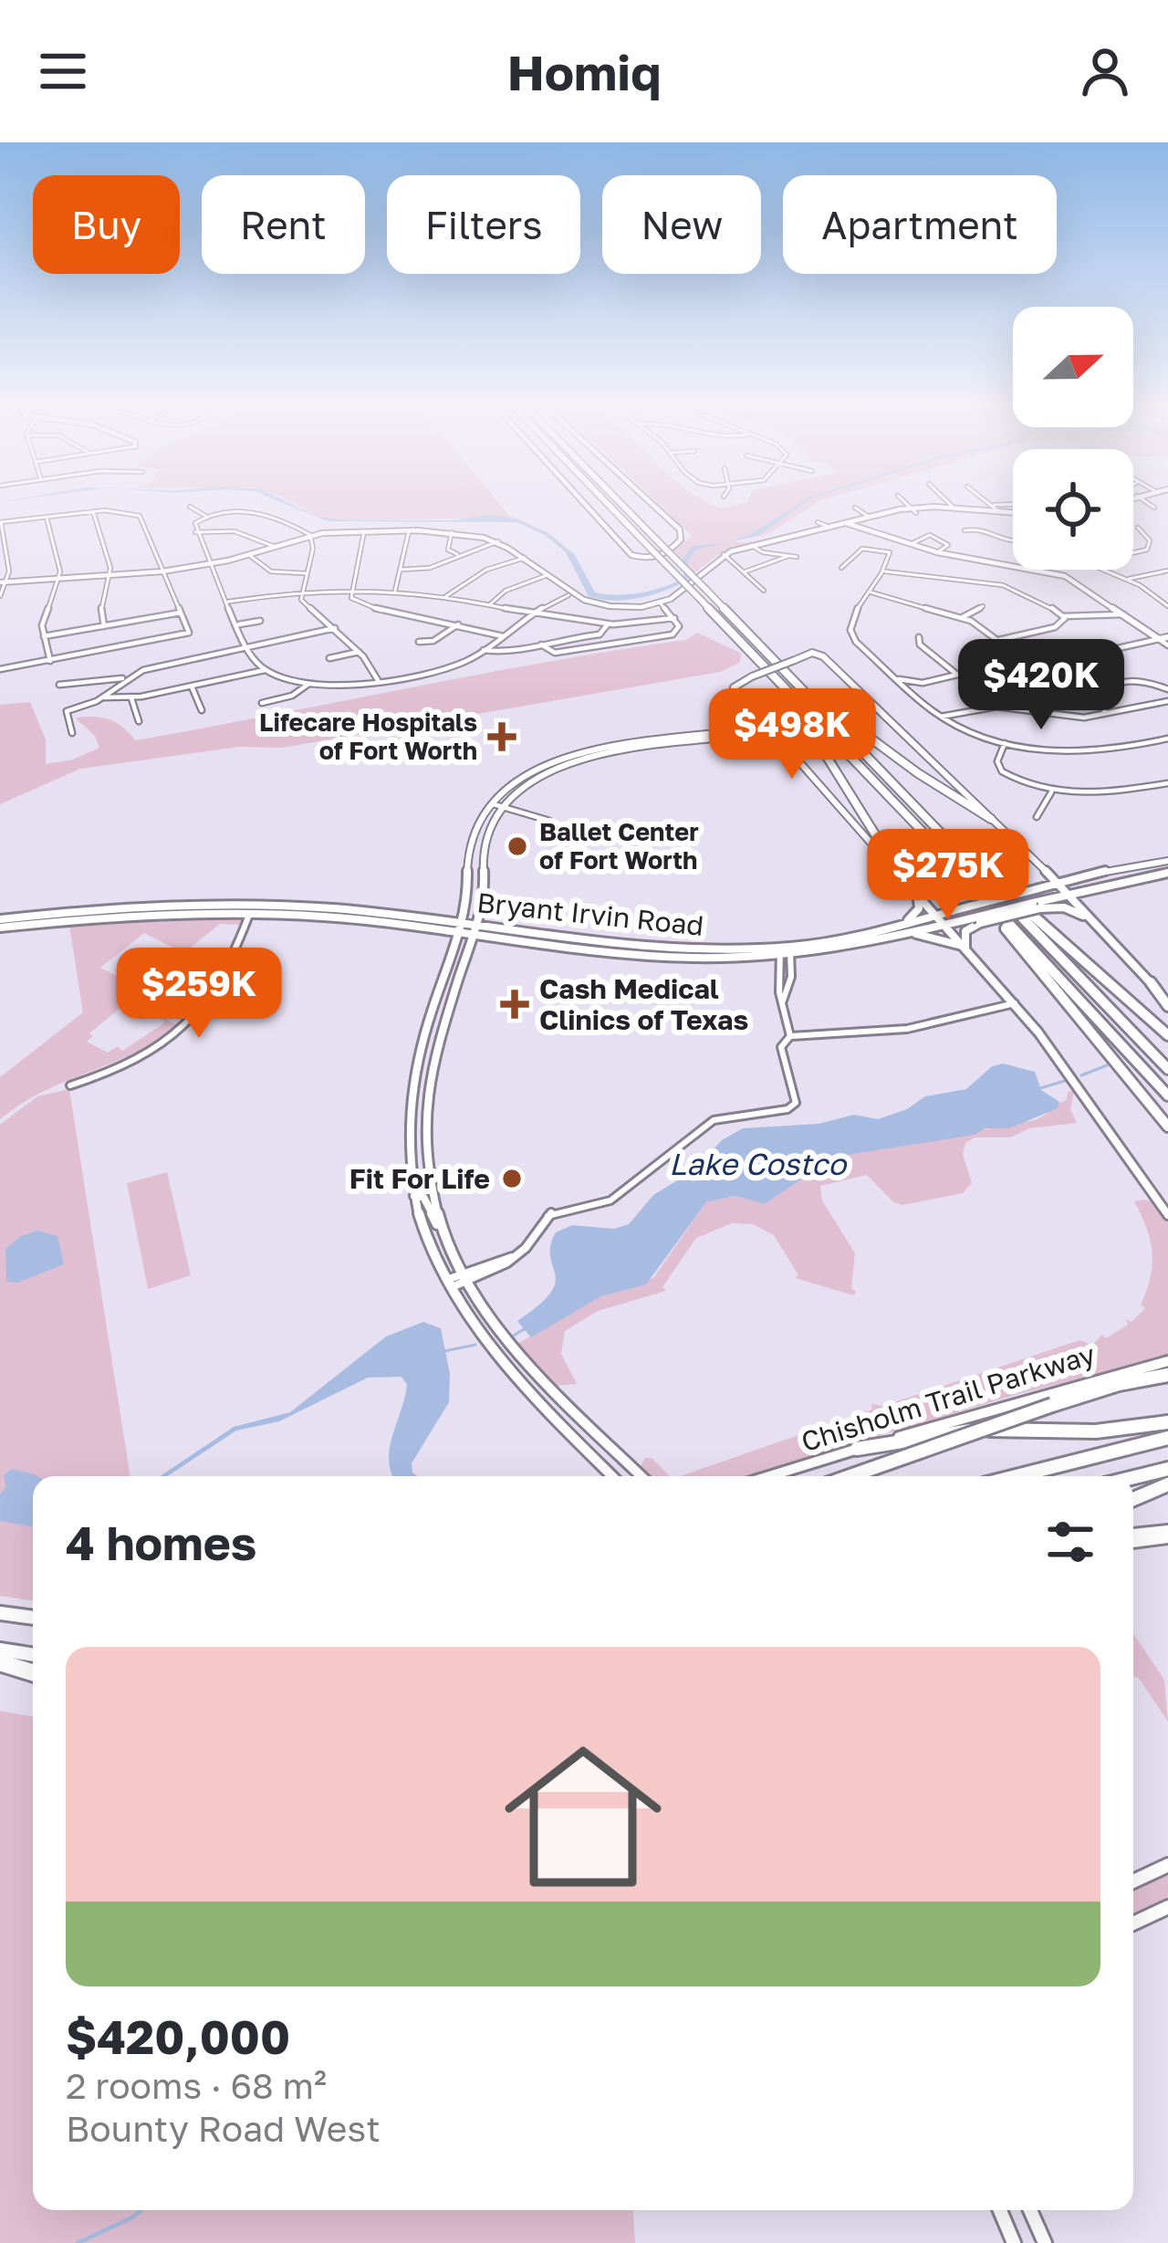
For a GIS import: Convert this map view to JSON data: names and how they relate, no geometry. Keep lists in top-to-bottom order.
{
  "streets": {
    "street": ["Bryant Irvin Road", "Chisholm Trail Parkway"]
  },
  "water": ["Lake Costco"],
  "places": {
    "health": ["Lifecare Hospitals of Fort Worth", "Cash Medical Clinics of Texas"],
    "other": ["Ballet Center of Fort Worth", "Fit For Life"]
  },
  "north": "right",
  "page": {
    "header": "Homiq",
    "chip": [
      "Buy",
      "Rent",
      "Filters",
      "New",
      "Apartment"
    ],
    "price": [
      "$420K",
      "$498K",
      "$275K",
      "$259K"
    ],
    "heading": "4 homes",
    "list": [
      {
        "name": "$420,000",
        "note": "2 rooms · 68 m² · Bounty Road West"
      }
    ]
  }
}
